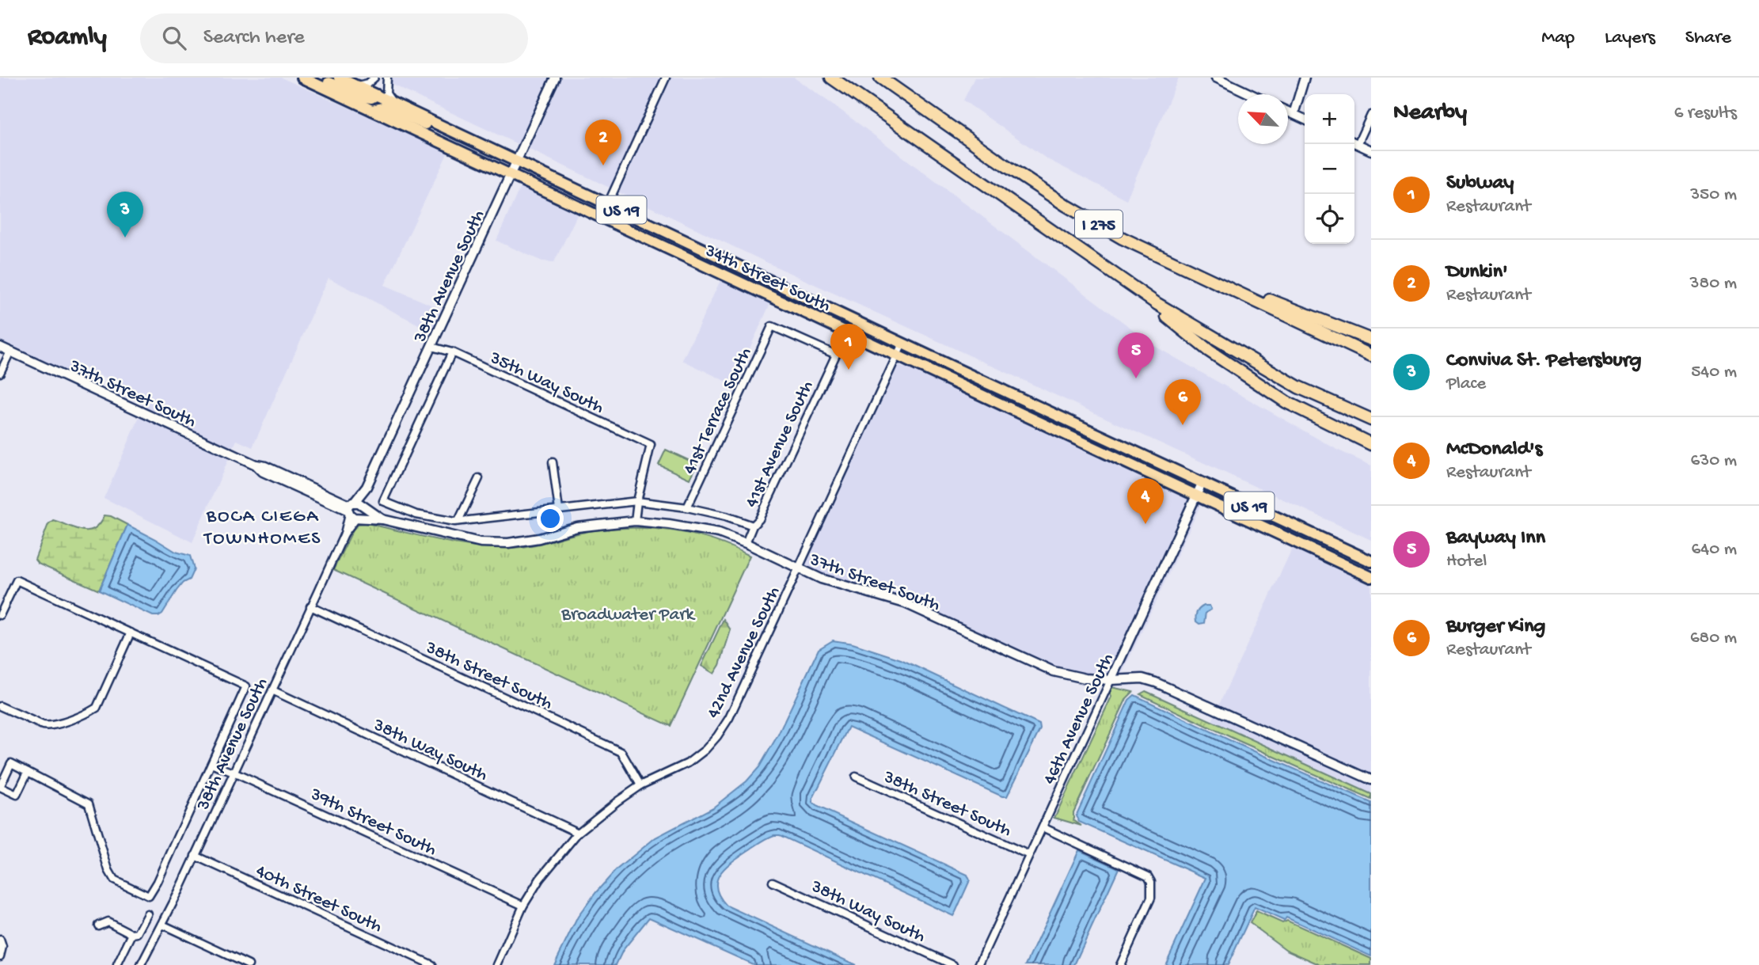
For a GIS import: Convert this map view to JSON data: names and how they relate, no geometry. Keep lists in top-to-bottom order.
{
  "streets": {
    "highway": ["US 19", "I 275", "34th Street South"],
    "street": [
      "38th Avenue South",
      "35th Way South",
      "37th Street South",
      "41st Terrace South",
      "41st Avenue South",
      "42nd Avenue South",
      "38th Street South",
      "46th Avenue South",
      "38th Way South",
      "39th Street South",
      "40th Street South"
    ]
  },
  "crossings": [
    ["38th Avenue South", "34th Street South"],
    ["38th Avenue South", "35th Way South"],
    ["38th Avenue South", "37th Street South"],
    ["38th Avenue South", "38th Street South"],
    ["38th Avenue South", "38th Way South"],
    ["38th Avenue South", "39th Street South"],
    ["38th Avenue South", "40th Street South"],
    ["34th Street South", "42nd Avenue South"],
    ["34th Street South", "46th Avenue South"],
    ["37th Street South", "41st Avenue South"],
    ["37th Street South", "42nd Avenue South"],
    ["37th Street South", "46th Avenue South"],
    ["41st Terrace South", "41st Avenue South"],
    ["42nd Avenue South", "38th Street South"],
    ["42nd Avenue South", "38th Way South"],
    ["42nd Avenue South", "39th Street South"],
    ["38th Street South", "46th Avenue South"]
  ],
  "districts": ["BOCA CIEGA TOWNHOMES"],
  "parks": ["Broadwater Park"],
  "north": "top left",
  "page": {
    "header": "Roamly",
    "search": "Search here",
    "nav": ["Map", "Layers", "Share"],
    "heading": ["Nearby", "6 results"],
    "map_buttons": ["+", "−"],
    "pins": [
      "2",
      "3",
      "1",
      "5",
      "6",
      "4"
    ],
    "list": [
      {
        "mark": "1",
        "name": "Subway",
        "note": "Restaurant",
        "value": "350 m"
      },
      {
        "mark": "2",
        "name": "Dunkin'",
        "note": "Restaurant",
        "value": "380 m"
      },
      {
        "mark": "3",
        "name": "Conviva St. Petersburg",
        "note": "Place",
        "value": "540 m"
      },
      {
        "mark": "4",
        "name": "McDonald's",
        "note": "Restaurant",
        "value": "630 m"
      },
      {
        "mark": "5",
        "name": "Bayway Inn",
        "note": "Hotel",
        "value": "640 m"
      },
      {
        "mark": "6",
        "name": "Burger King",
        "note": "Restaurant",
        "value": "680 m"
      }
    ]
  }
}
